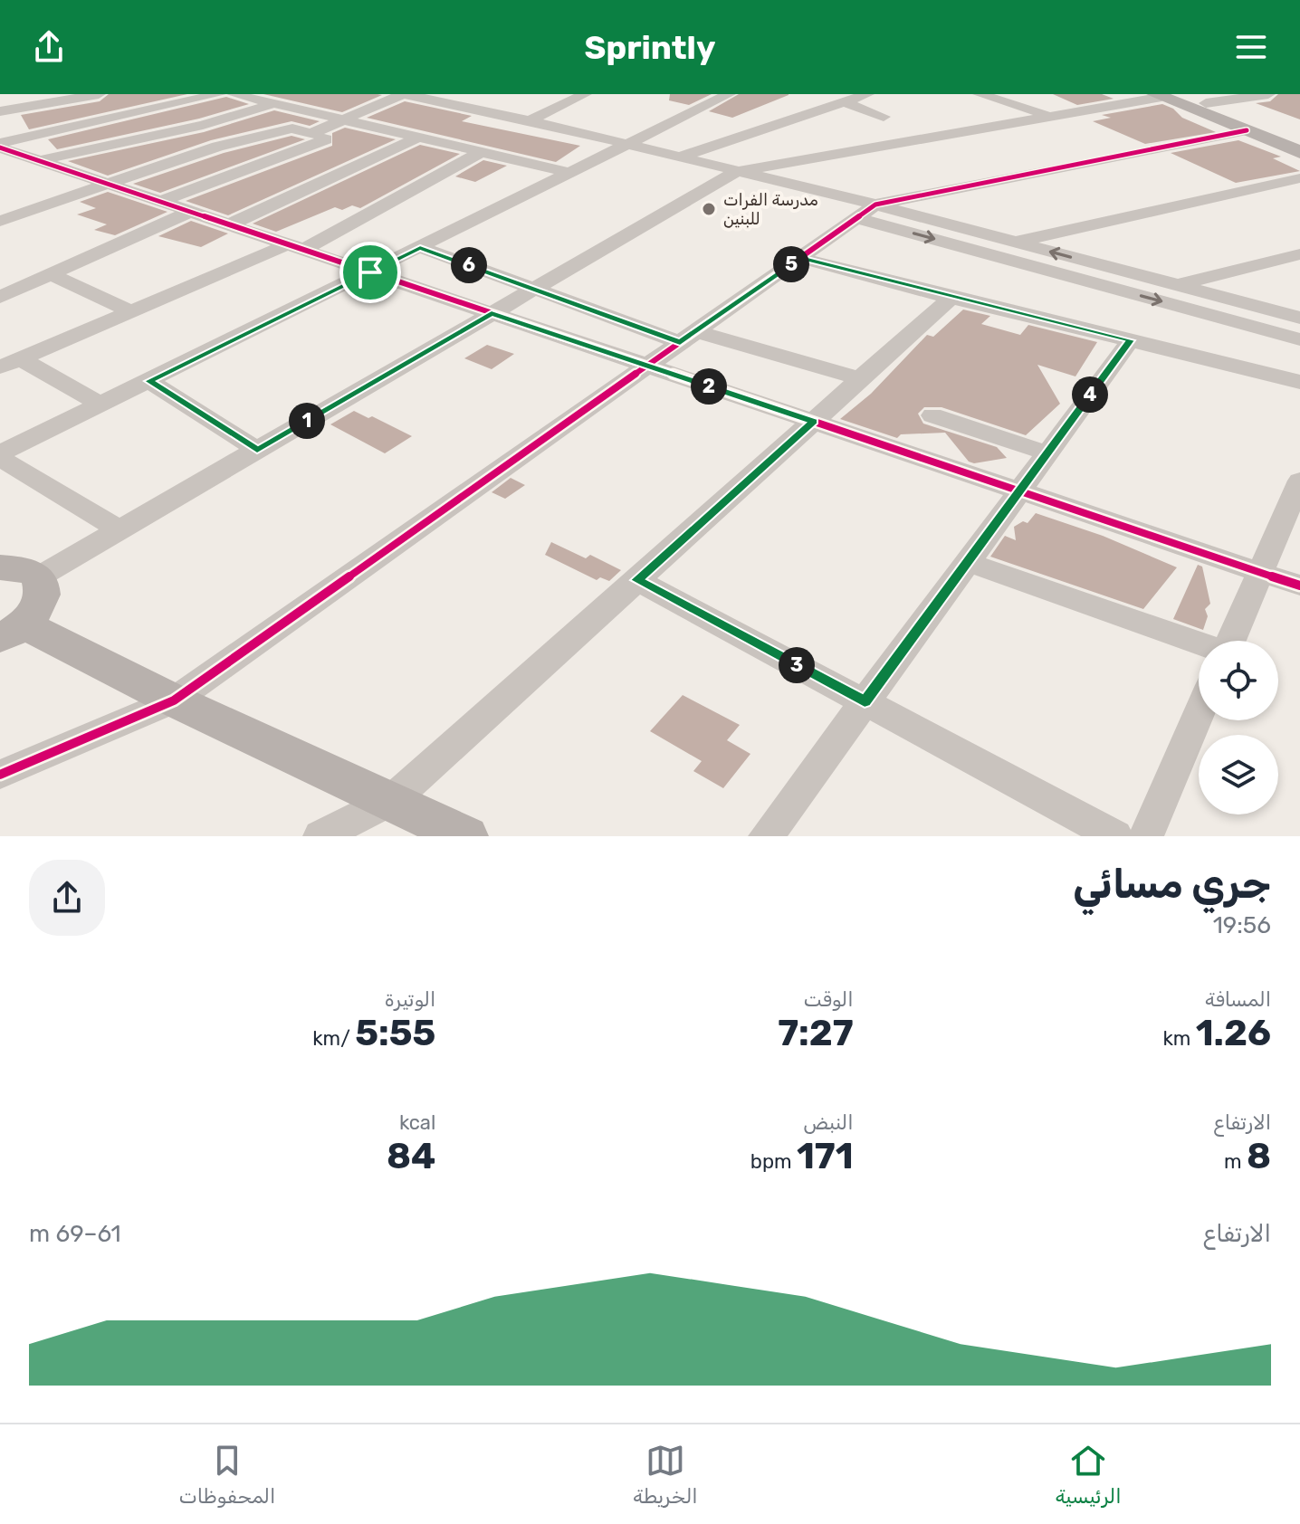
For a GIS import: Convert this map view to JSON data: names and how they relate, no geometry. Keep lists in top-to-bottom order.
{
  "places": ["مدرسة الفرات للبنين"],
  "page": {
    "header": "Sprintly",
    "pins": [
      "5",
      "6",
      "2",
      "4",
      "1",
      "3"
    ],
    "heading": ["جري مسائي", "19:56"],
    "stats": [
      ["المسافة", "1.26 km"],
      ["الوقت", "7:27"],
      ["الوتيرة", "5:55 /km"],
      ["الارتفاع", "8 m"],
      ["النبض", "171 bpm"],
      ["kcal", "84"]
    ],
    "chart": ["الارتفاع", "61–69 m"],
    "tabs": ["الرئيسية", "الخريطة", "المحفوظات"]
  }
}
